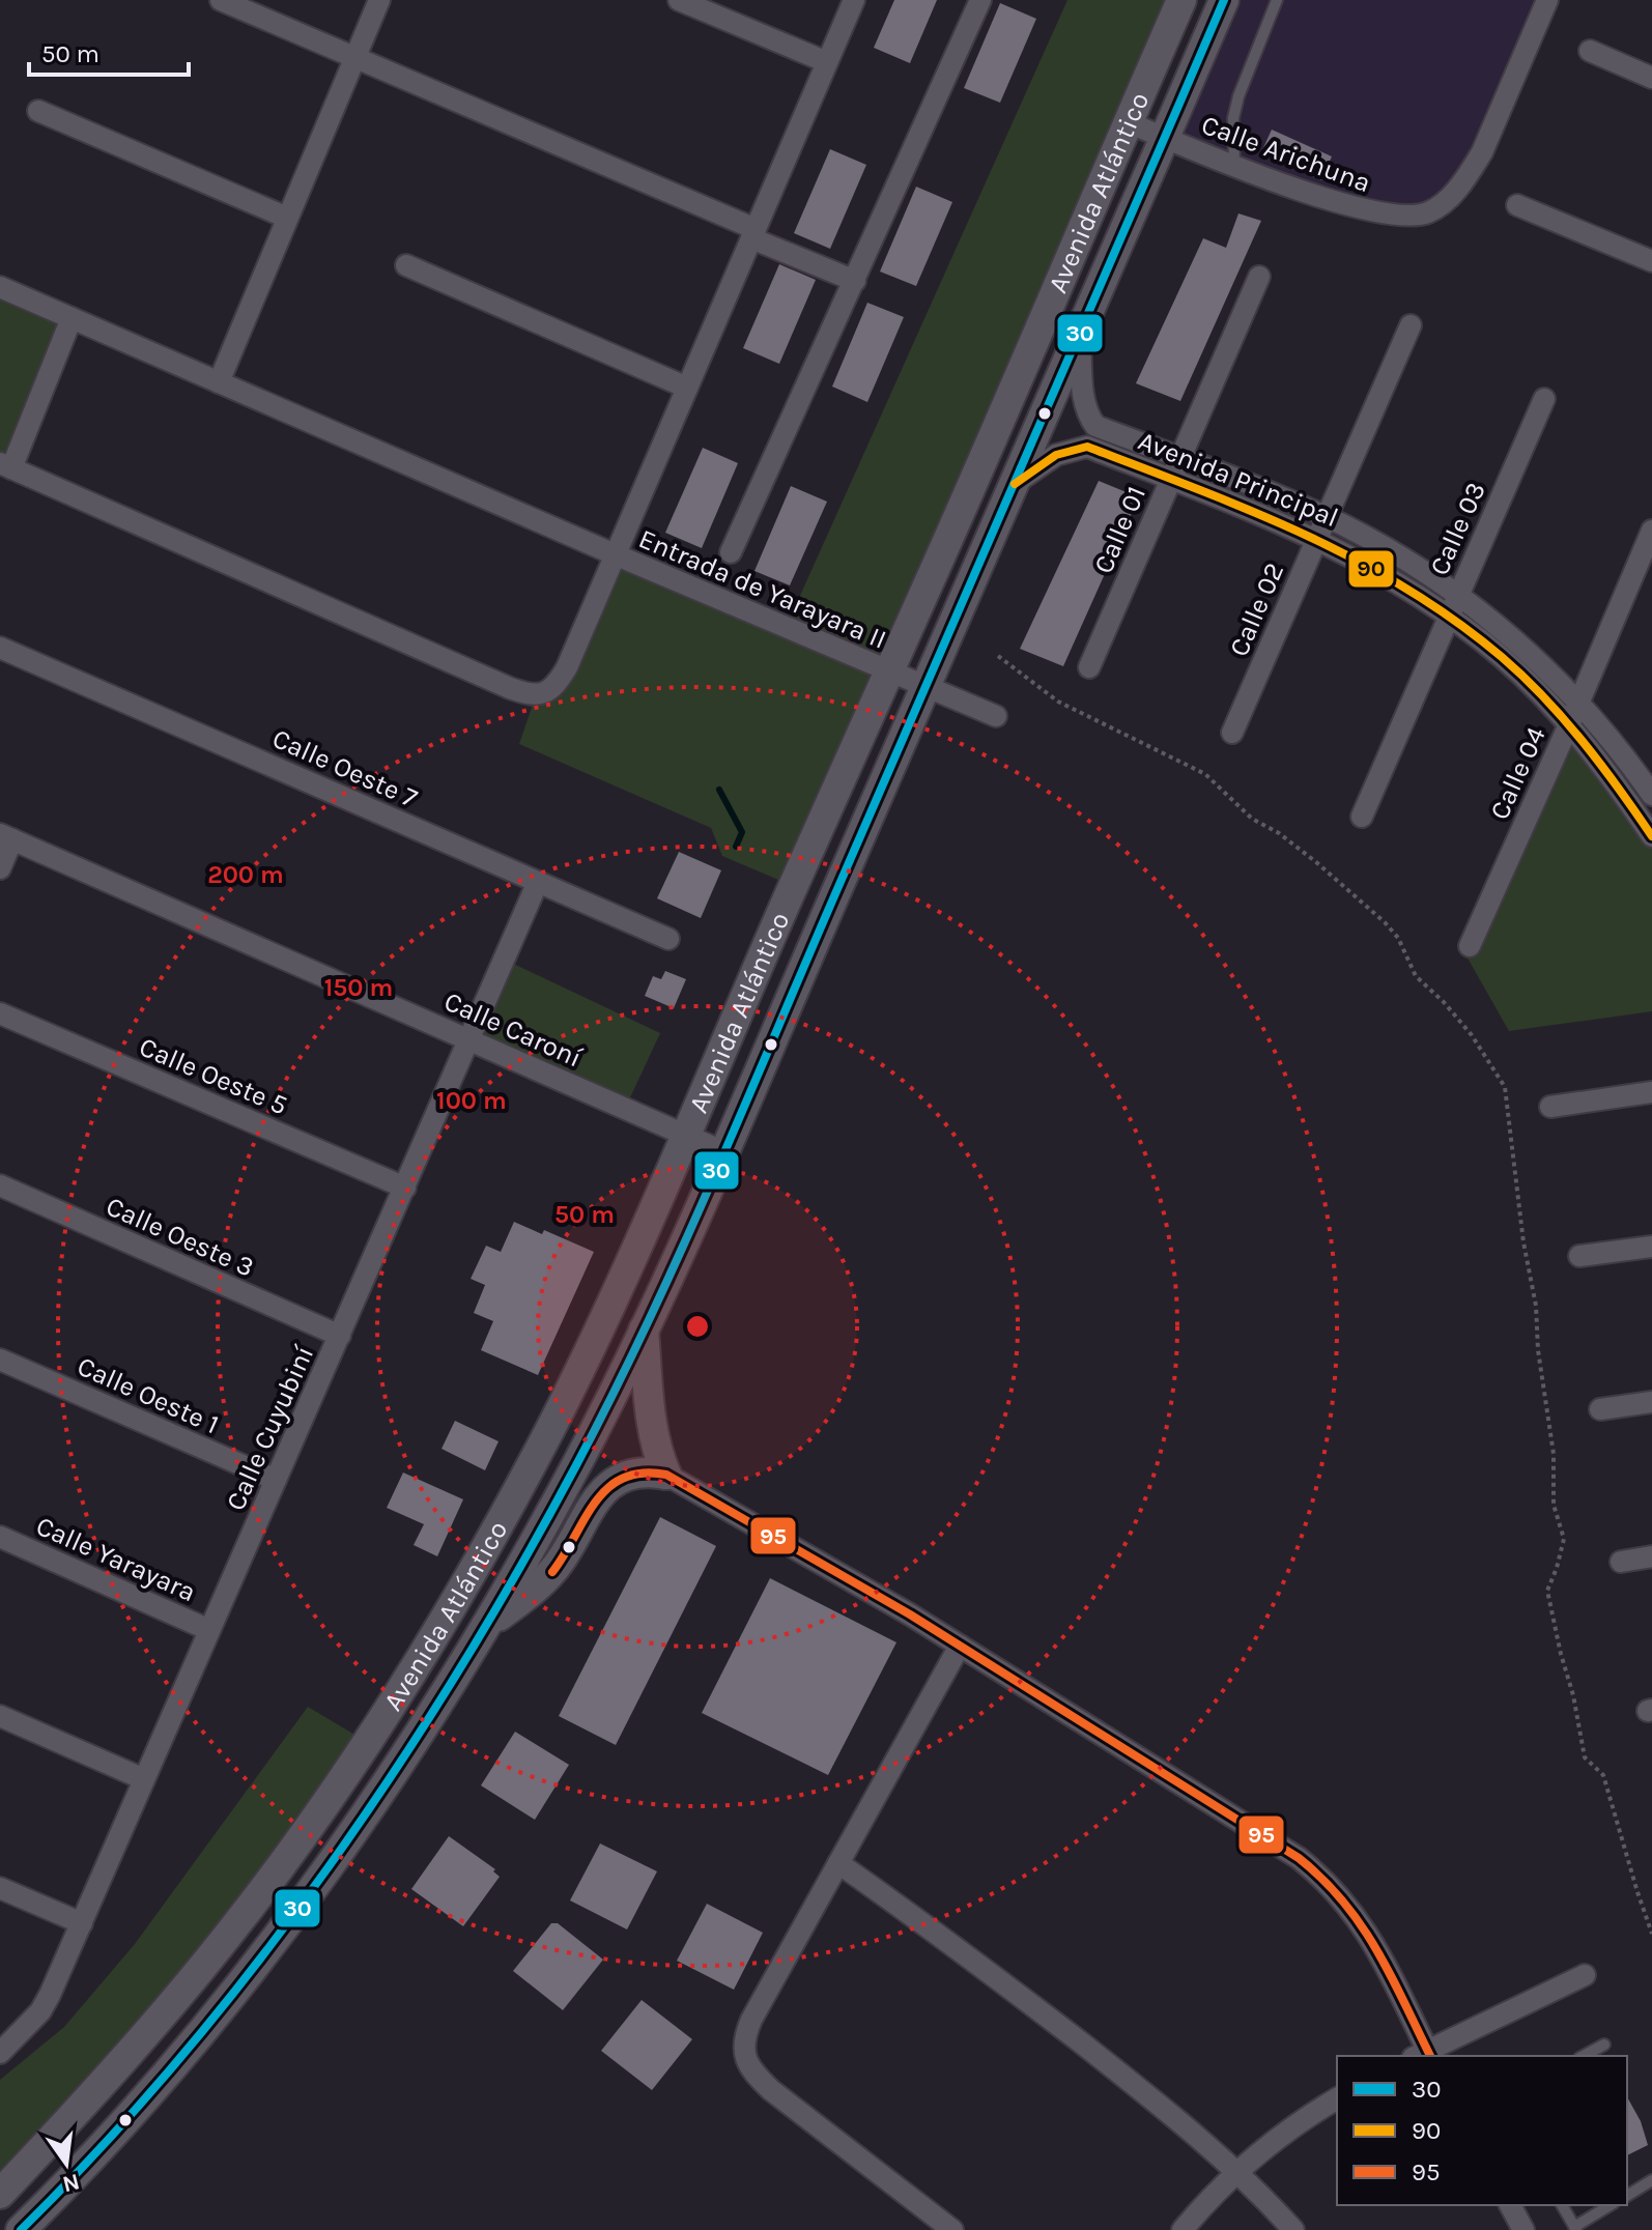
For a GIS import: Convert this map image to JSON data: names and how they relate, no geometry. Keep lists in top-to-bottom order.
{
  "streets": {
    "main road": ["Avenida Atlántico"],
    "street": [
      "Calle Arichuna",
      "Avenida Principal",
      "Calle 03",
      "Calle 01",
      "Entrada de Yarayara II",
      "Calle 02",
      "Calle Oeste 7",
      "Calle 04",
      "Calle Caroní",
      "Calle Oeste 5",
      "Calle Oeste 3",
      "Calle Oeste 1",
      "Calle Cuyubiní",
      "Calle Yarayara"
    ]
  },
  "crossings": [
    ["Calle Arichuna", "Avenida Atlántico"],
    ["Avenida Atlántico", "Avenida Principal"],
    ["Avenida Atlántico", "Entrada de Yarayara II"],
    ["Avenida Atlántico", "Calle Caroní"],
    ["Avenida Principal", "Calle 03"],
    ["Avenida Principal", "Calle 01"],
    ["Avenida Principal", "Calle 02"],
    ["Avenida Principal", "Calle 04"],
    ["Calle Oeste 7", "Calle Cuyubiní"],
    ["Calle Caroní", "Calle Cuyubiní"],
    ["Calle Oeste 5", "Calle Cuyubiní"],
    ["Calle Oeste 3", "Calle Cuyubiní"],
    ["Calle Oeste 1", "Calle Cuyubiní"],
    ["Calle Cuyubiní", "Calle Yarayara"]
  ],
  "lines": ["transit line 30", "transit line 90", "transit line 95"],
  "legend": ["30", "90", "95"],
  "scale_bar": "50 m",
  "north": "bottom",
  "rings": [
    "200 m",
    "150 m",
    "100 m",
    "50 m"
  ]
}
